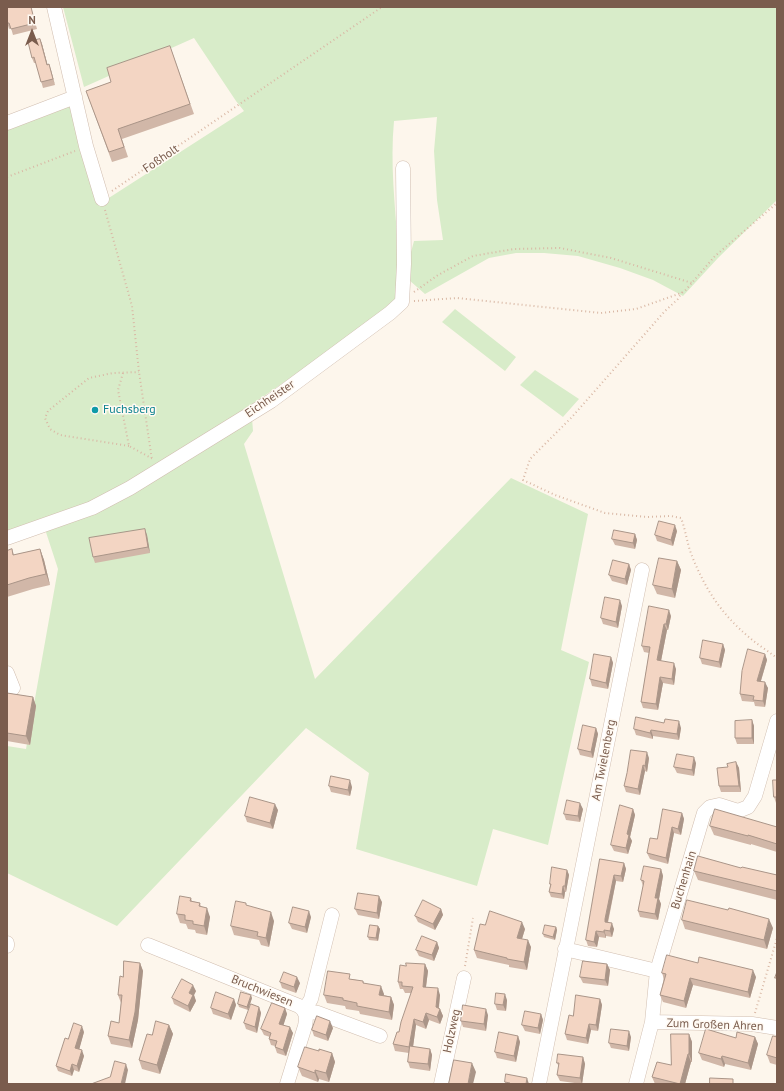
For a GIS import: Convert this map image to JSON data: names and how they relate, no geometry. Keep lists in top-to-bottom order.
{
  "streets": {
    "street": [
      "Eichheister",
      "Am Twielenberg",
      "Buchenhain",
      "Bruchwiesen",
      "Zum Großen Ahren",
      "Holzweg"
    ],
    "path": ["Foßholt"]
  },
  "crossings": [
    ["Buchenhain", "Zum Großen Ahren"]
  ],
  "places": ["Fuchsberg"],
  "north": "top"
}
